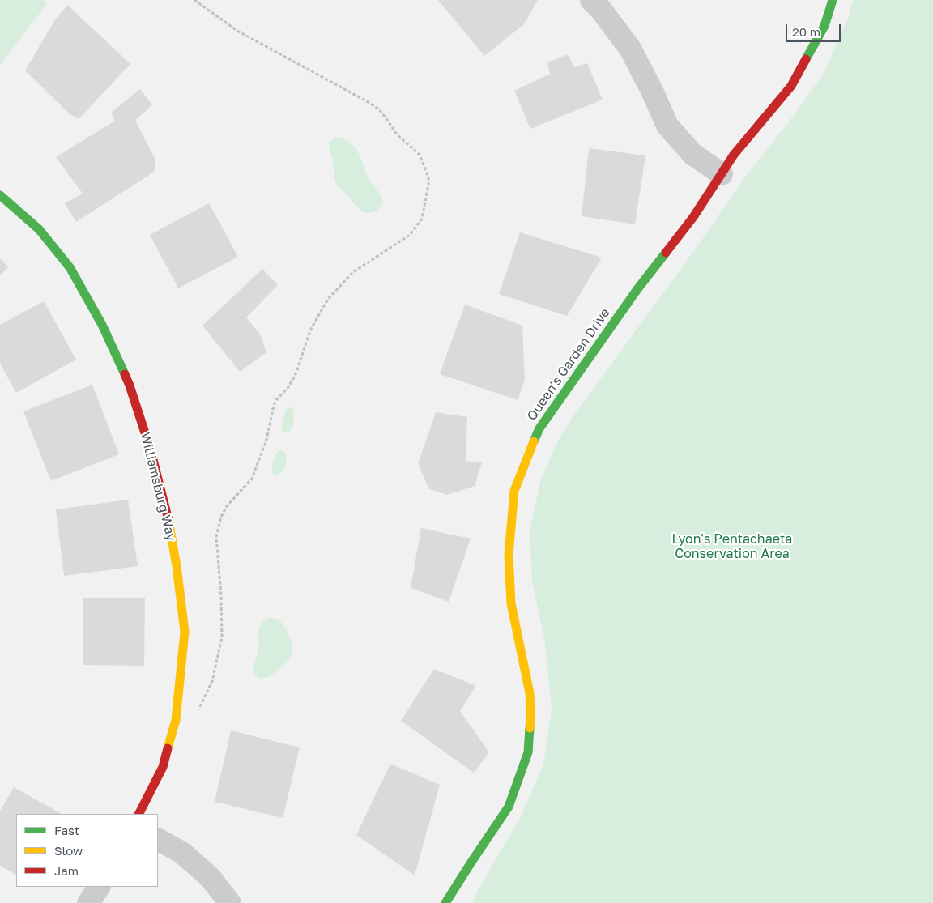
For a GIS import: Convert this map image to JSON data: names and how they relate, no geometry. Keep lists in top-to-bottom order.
{
  "streets": {
    "street": ["Queen's Garden Drive", "Williamsburg Way"]
  },
  "parks": ["Lyon's Pentachaeta Conservation Area"],
  "legend": ["Fast", "Slow", "Jam"],
  "scale_bar": "20 m"
}
